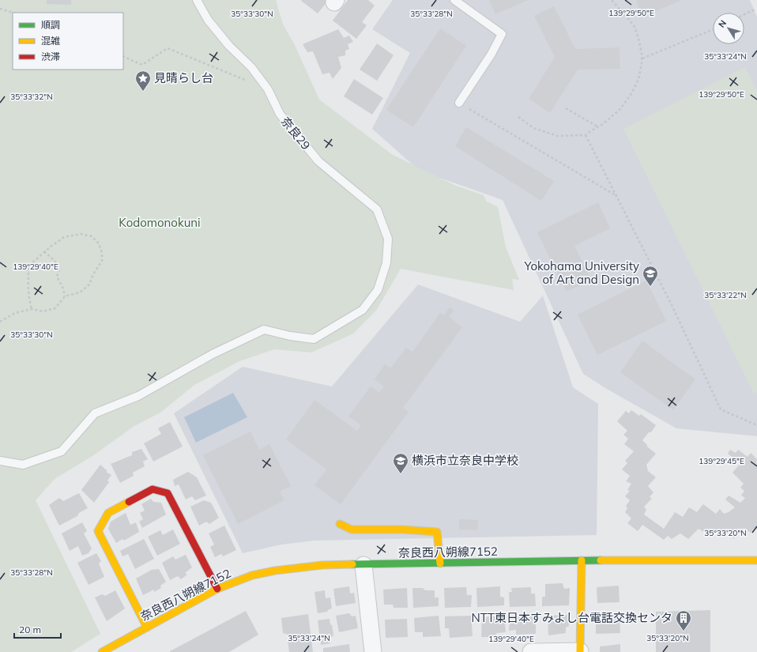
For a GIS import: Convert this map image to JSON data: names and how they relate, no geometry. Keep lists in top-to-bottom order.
{
  "streets": {
    "street": ["奈良西八朔線7152"],
    "lane": ["奈良29"]
  },
  "parks": ["Kodomonokuni"],
  "places": {
    "place": ["見晴らし台"],
    "school or university": ["Yokohama University of Art and Design", "横浜市立奈良中学校"],
    "building": ["NTT東日本すみよし台電話交換センタ"]
  },
  "legend": ["順調", "混雑", "渋滞"],
  "scale_bar": "20 m",
  "north": "top left",
  "coordinates": [
    "139°29'50\"E",
    "35°33'30\"N",
    "35°33'28\"N",
    "35°33'24\"N",
    "35°33'32\"N",
    "139°29'40\"E",
    "35°33'22\"N",
    "139°29'45\"E",
    "35°33'20\"N"
  ]
}
